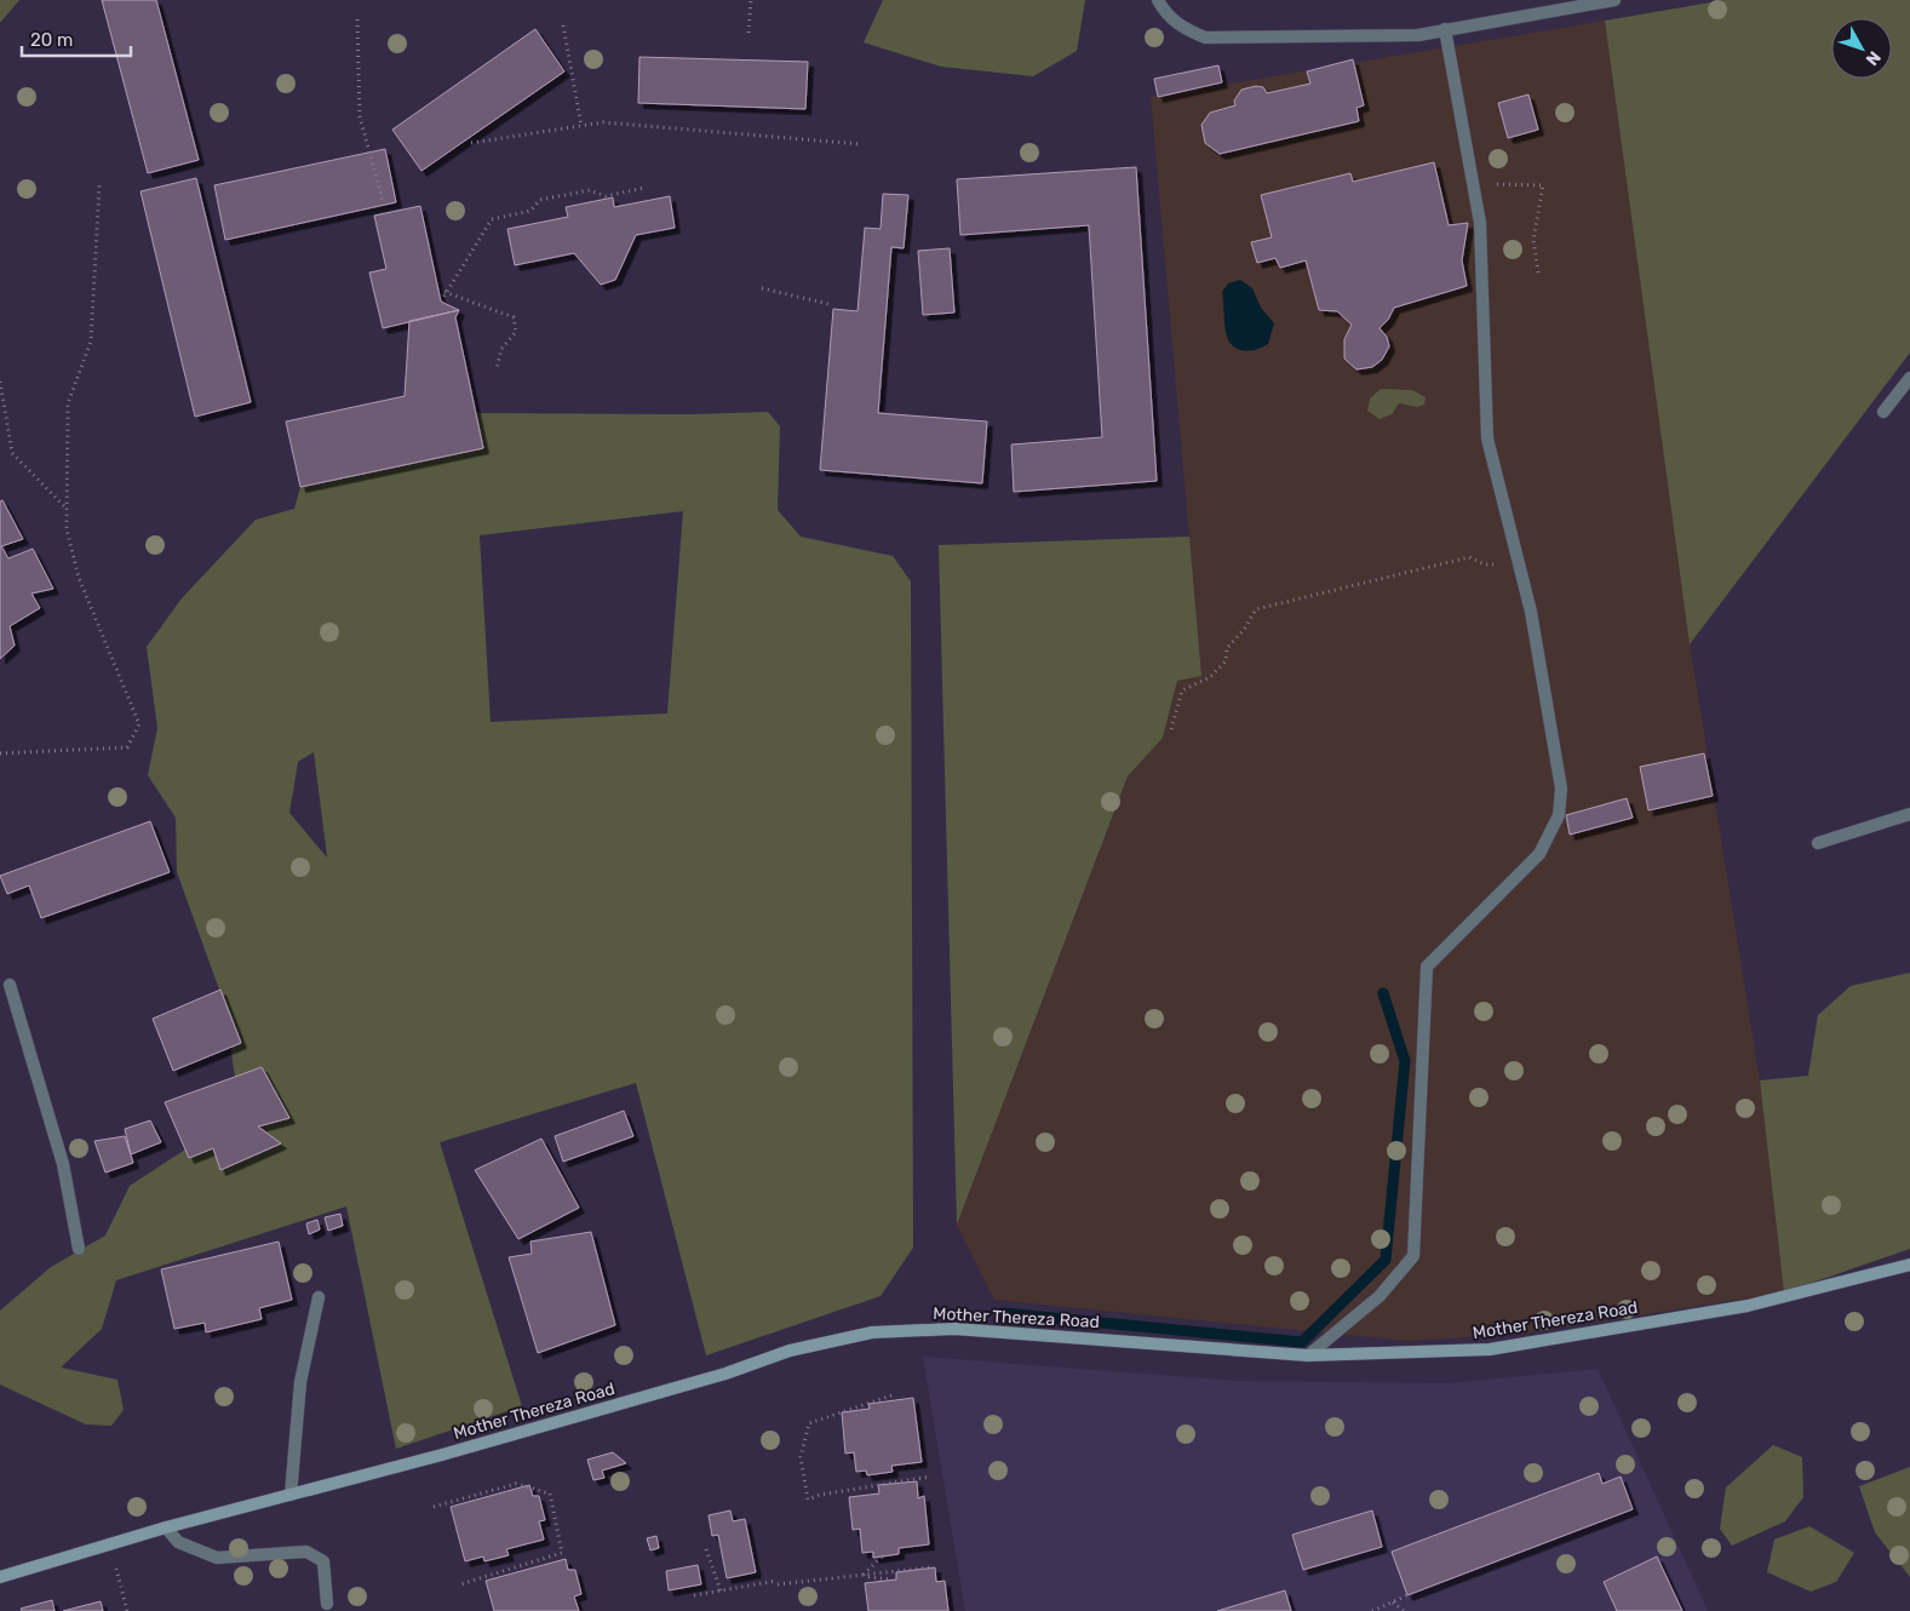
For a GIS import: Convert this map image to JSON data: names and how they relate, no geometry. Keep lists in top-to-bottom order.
{
  "streets": {
    "street": ["Mother Thereza Road"]
  },
  "scale_bar": "20 m",
  "north": "bottom right"
}
